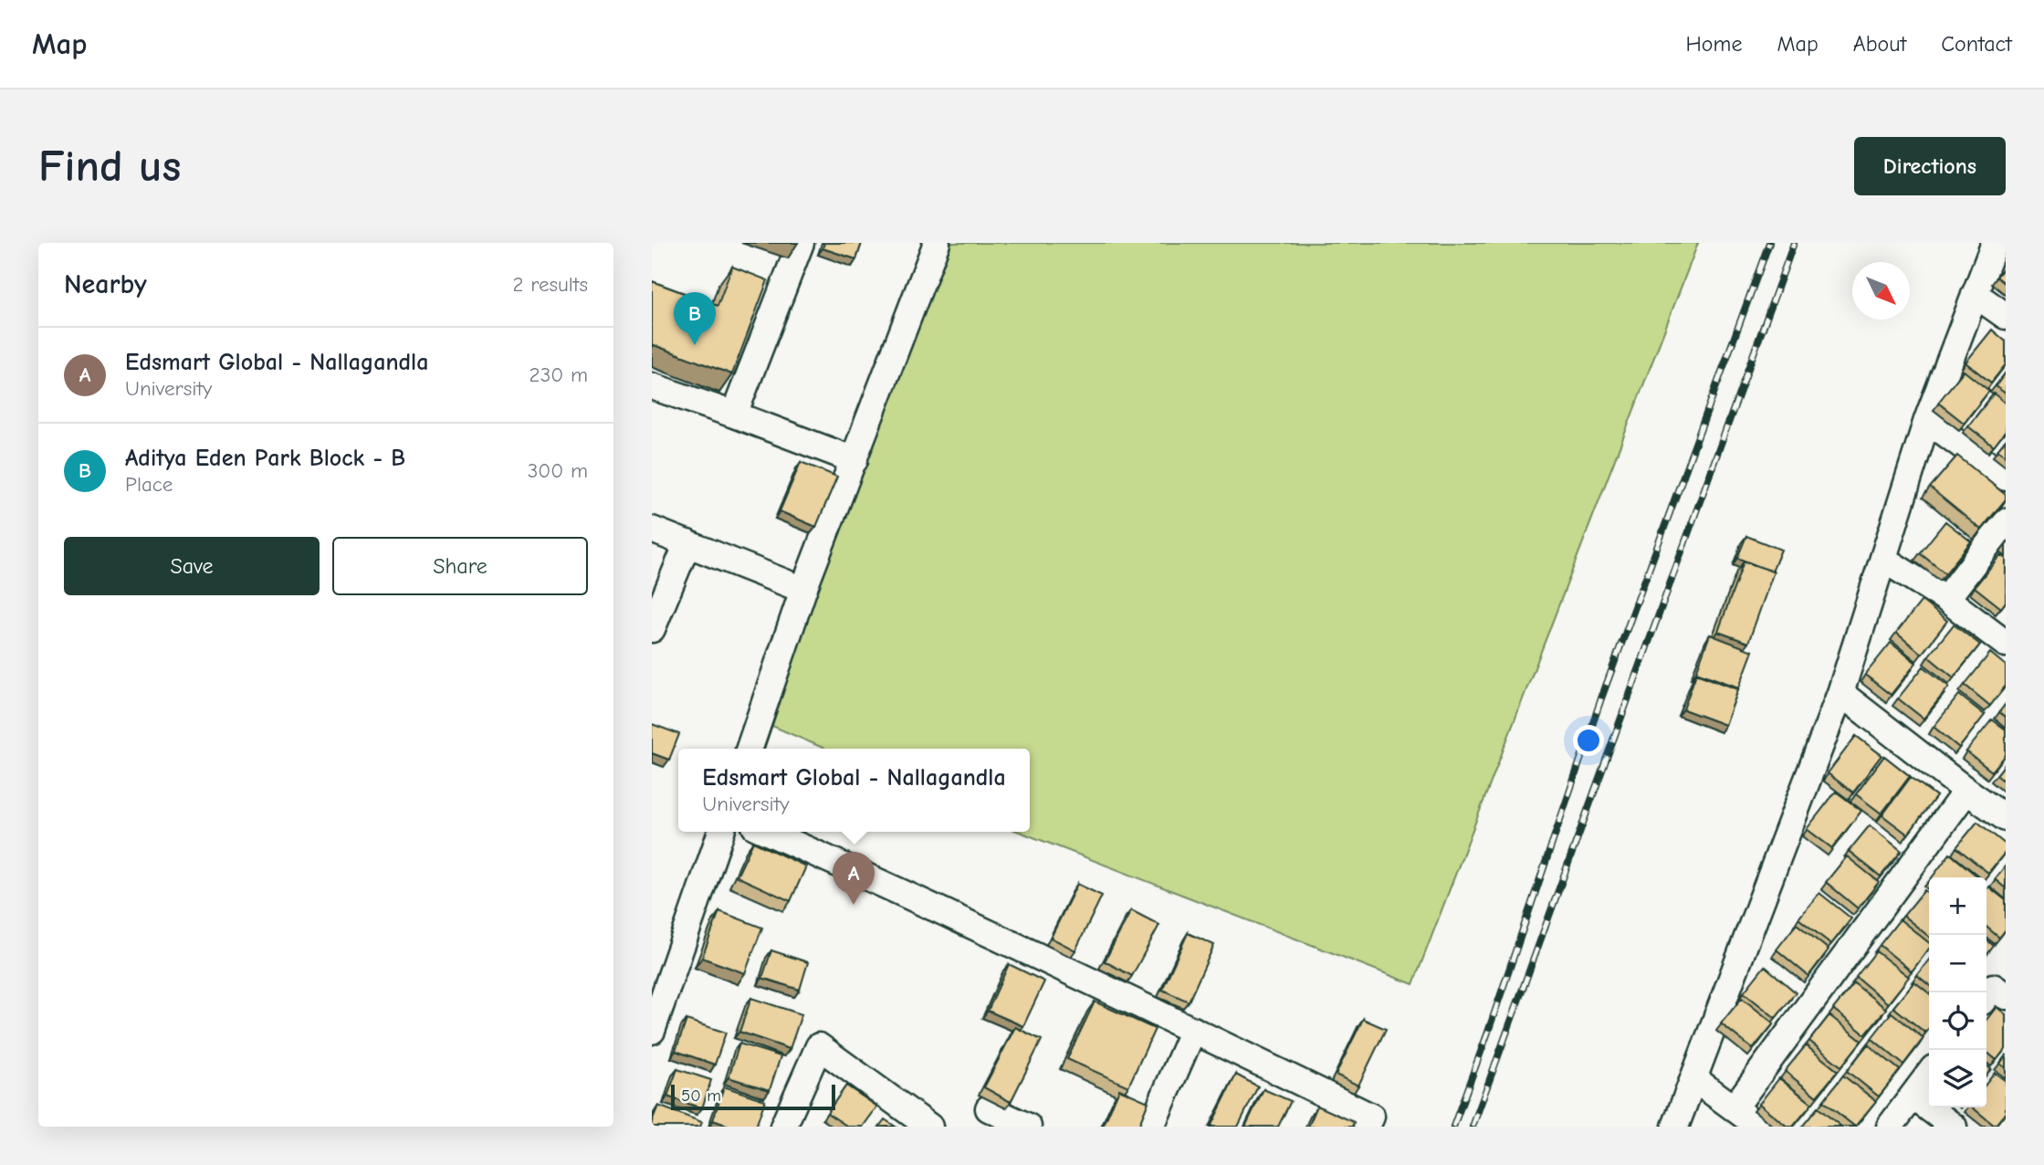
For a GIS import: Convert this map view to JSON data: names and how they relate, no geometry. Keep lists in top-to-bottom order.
{
  "scale_bar": "50 m",
  "north": "bottom right",
  "page": {
    "header": "Map",
    "nav": [
      "Home",
      "Map",
      "About",
      "Contact"
    ],
    "buttons": [
      "Directions",
      ["Save", "Share"]
    ],
    "title": "Find us",
    "heading": ["Nearby", "2 results"],
    "pins": ["B", "A"],
    "list": [
      {
        "mark": "A",
        "name": "Edsmart Global - Nallagandla",
        "note": "University",
        "value": "230 m"
      },
      {
        "mark": "B",
        "name": "Aditya Eden Park Block - B",
        "note": "Place",
        "value": "300 m"
      }
    ],
    "popup": ["Edsmart Global - Nallagandla", "University"],
    "map_buttons": ["+", "−"],
    "scale": "50 m"
  }
}
